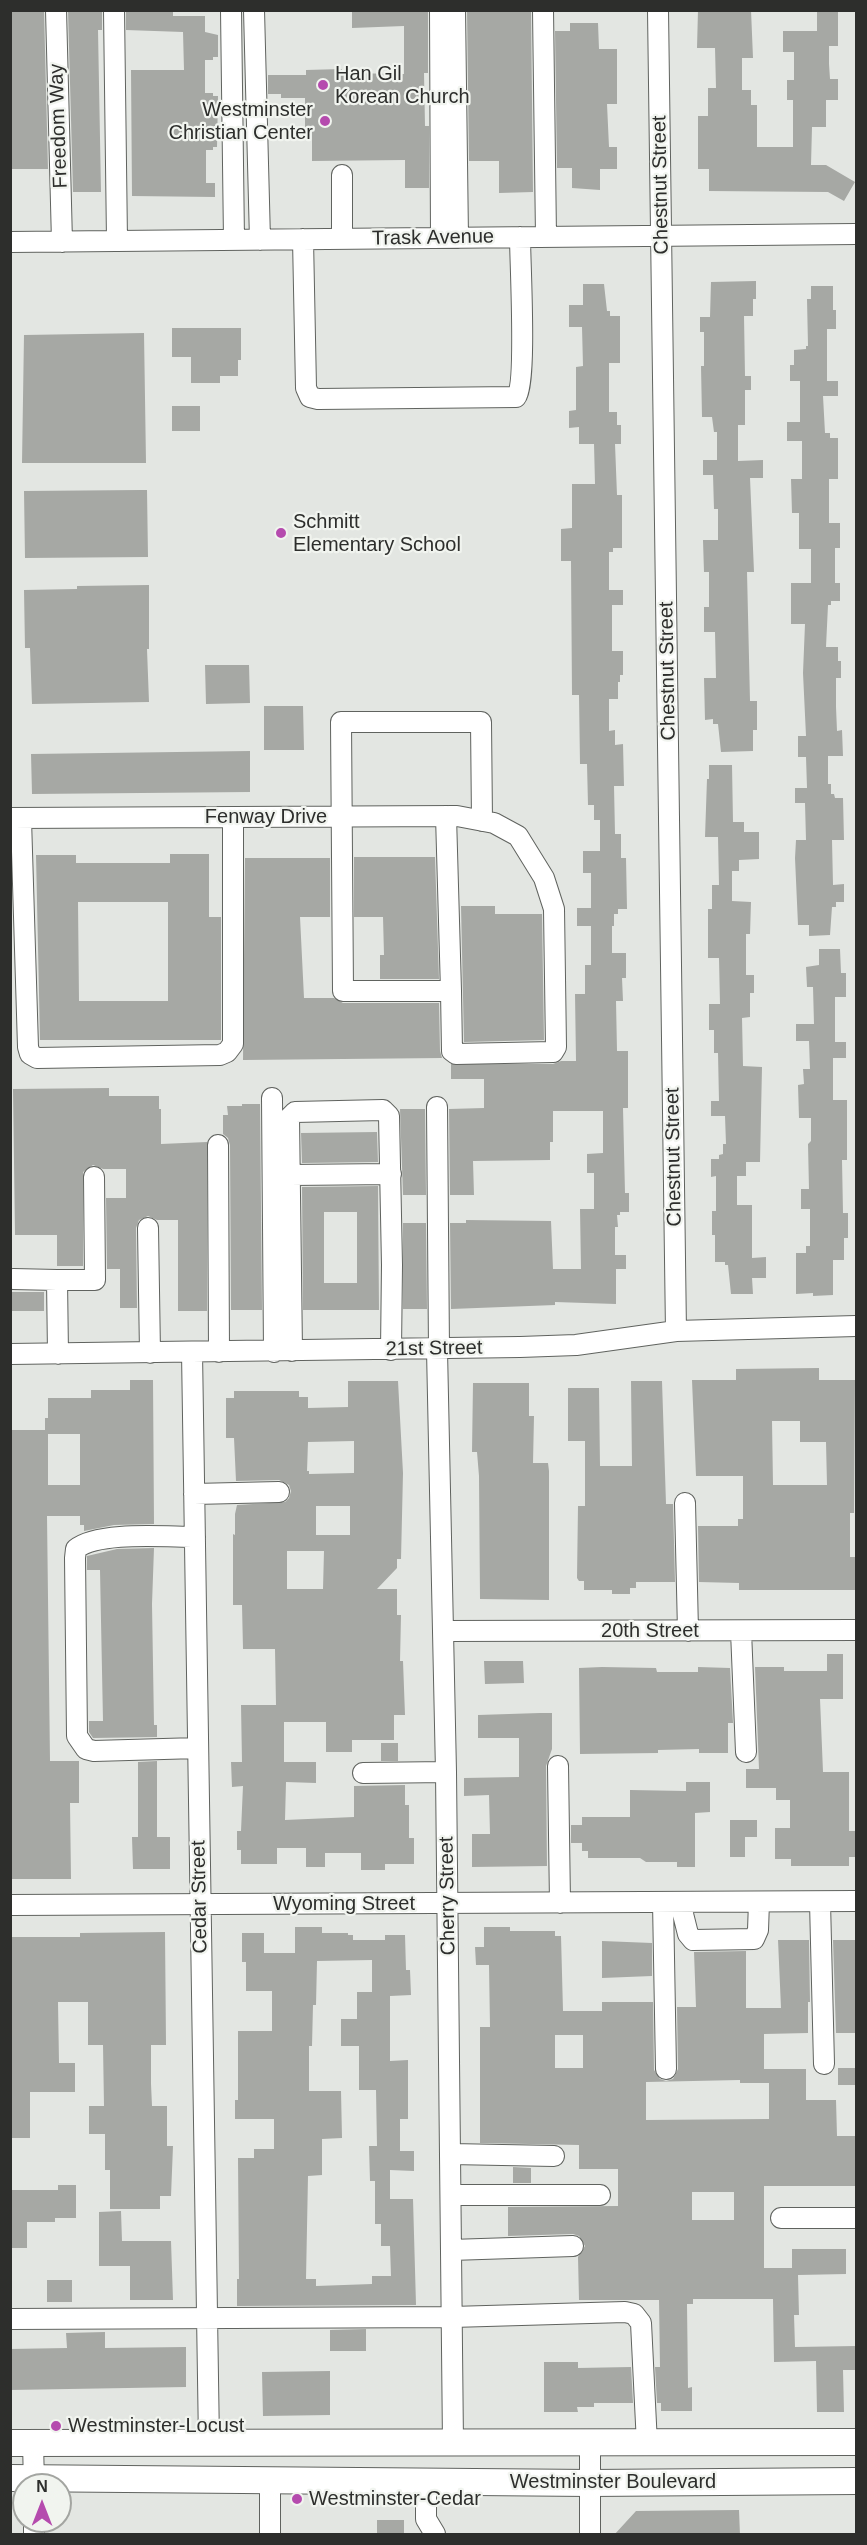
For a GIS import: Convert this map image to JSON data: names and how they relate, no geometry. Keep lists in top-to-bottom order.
{
  "streets": {
    "main road": ["Westminster Boulevard"],
    "street": [
      "Freedom Way",
      "Chestnut Street",
      "Trask Avenue",
      "Fenway Drive",
      "21st Street",
      "20th Street",
      "Cherry Street",
      "Cedar Street",
      "Wyoming Street"
    ]
  },
  "crossings": [
    ["Freedom Way", "Trask Avenue"],
    ["Chestnut Street", "Trask Avenue"],
    ["Chestnut Street", "21st Street"],
    ["21st Street", "Cherry Street"],
    ["21st Street", "Cedar Street"],
    ["20th Street", "Cherry Street"],
    ["Cherry Street", "Wyoming Street"],
    ["Cherry Street", "Westminster Boulevard"],
    ["Cedar Street", "Wyoming Street"],
    ["Cedar Street", "Westminster Boulevard"]
  ],
  "places": [
    "Han Gil Korean Church",
    "Westminster Christian Center",
    "Schmitt Elementary School",
    "Westminster-Locust",
    "Westminster-Cedar"
  ],
  "north": "top"
}
